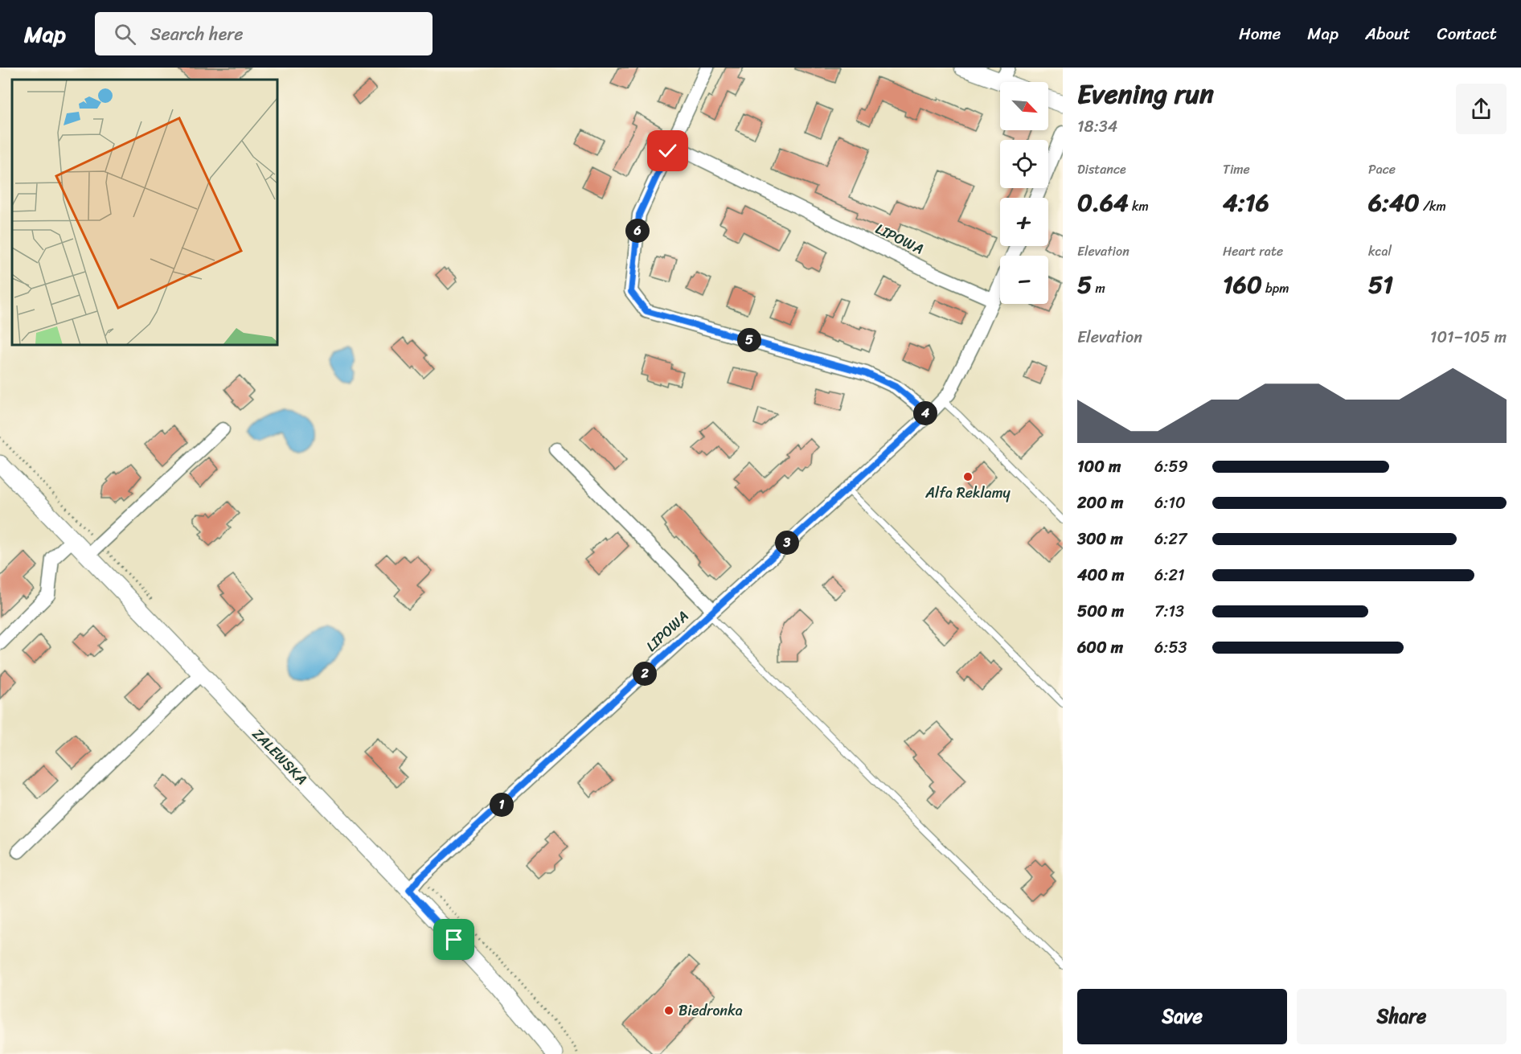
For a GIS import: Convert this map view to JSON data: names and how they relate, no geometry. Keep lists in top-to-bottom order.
{
  "streets": {
    "street": ["LIPOWA", "ZALEWSKA"]
  },
  "crossings": [
    ["LIPOWA", "ZALEWSKA"]
  ],
  "places": ["Alfa Reklamy", "Biedronka"],
  "north": "bottom right",
  "page": {
    "header": "Map",
    "search": "Search here",
    "nav": [
      "Home",
      "Map",
      "About",
      "Contact"
    ],
    "heading": ["Evening run", "18:34"],
    "map_buttons": ["+", "−"],
    "stats": [
      ["Distance", "0.64 km"],
      ["Time", "4:16"],
      ["Pace", "6:40 /km"],
      ["Elevation", "5 m"],
      ["Heart rate", "160 bpm"],
      ["kcal", "51"]
    ],
    "pins": [
      "6",
      "5",
      "4",
      "3",
      "2",
      "1"
    ],
    "chart": ["Elevation", "101–105 m"],
    "list": [
      {
        "name": "100 m",
        "note": "6:59"
      },
      {
        "name": "200 m",
        "note": "6:10"
      },
      {
        "name": "300 m",
        "note": "6:27"
      },
      {
        "name": "400 m",
        "note": "6:21"
      },
      {
        "name": "500 m",
        "note": "7:13"
      },
      {
        "name": "600 m",
        "note": "6:53"
      }
    ],
    "buttons": ["Save", "Share"]
  }
}
